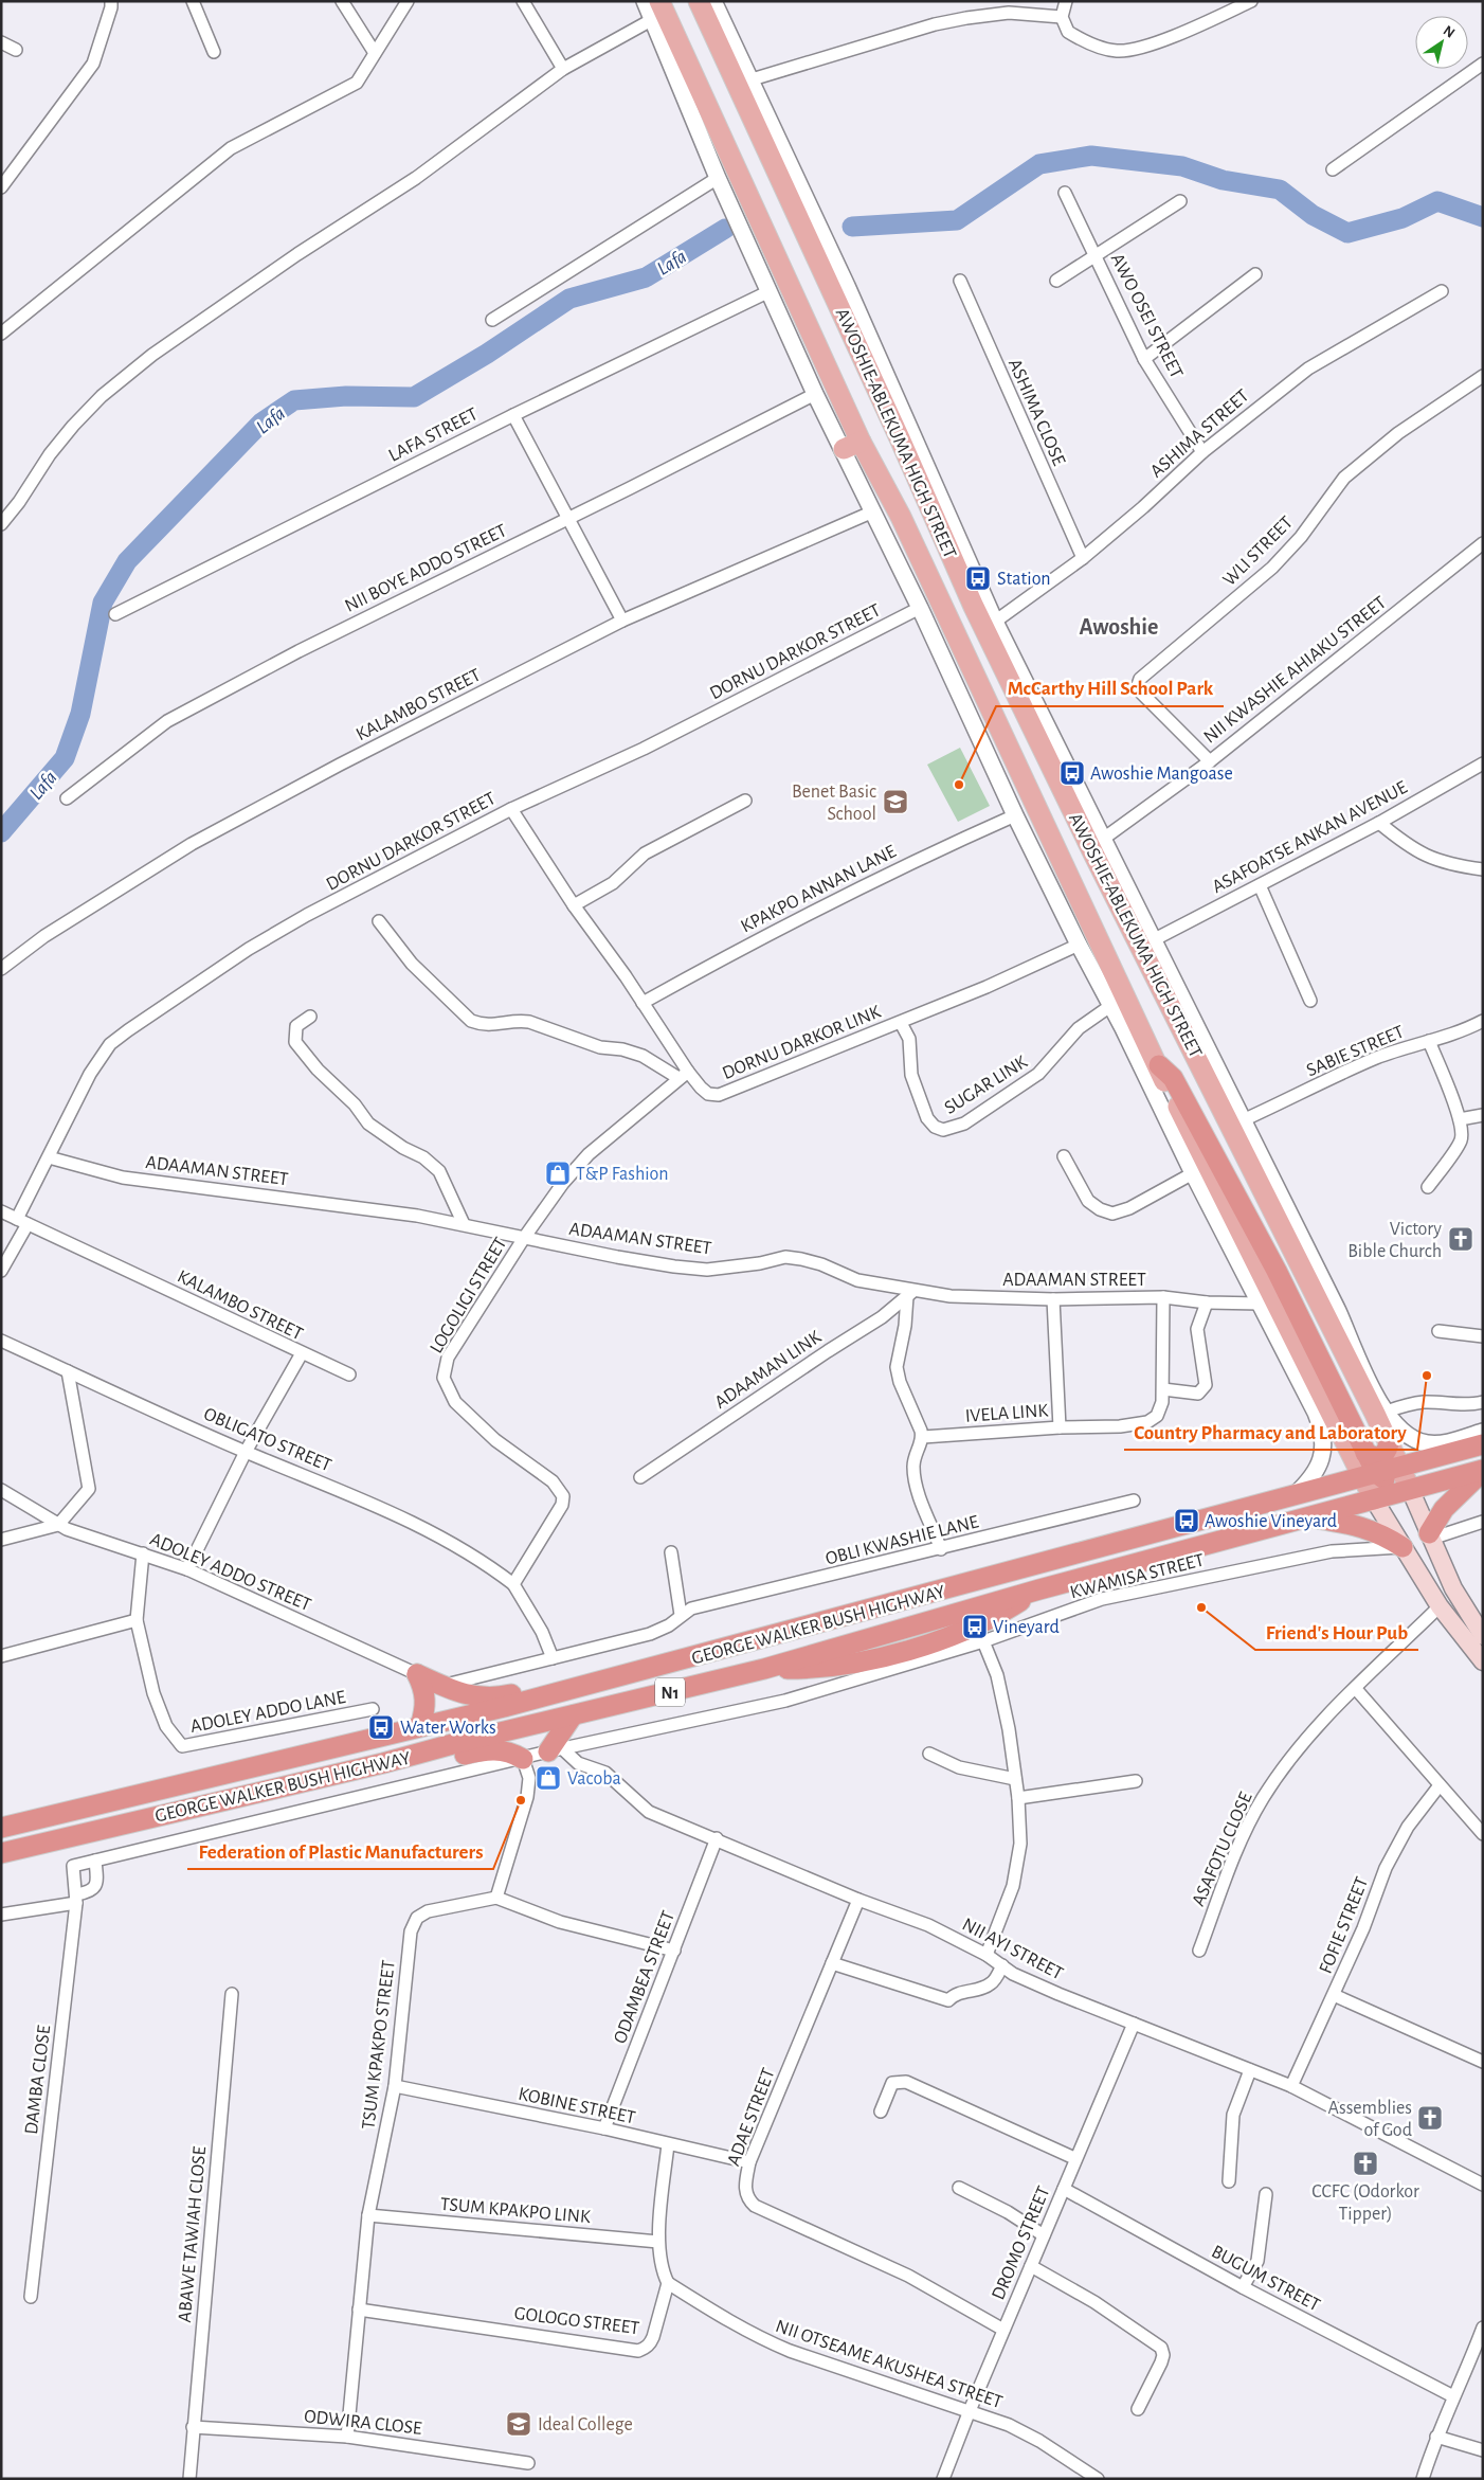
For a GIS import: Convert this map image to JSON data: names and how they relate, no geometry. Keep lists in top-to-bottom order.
{
  "streets": {
    "highway": ["GEORGE WALKER BUSH HIGHWAY", "N1"],
    "main road": ["AWOSHIE-ABLEKUMA HIGH STREET"],
    "street": [
      "AWO OSEI STREET",
      "ASHIMA CLOSE",
      "ASHIMA STREET",
      "LAFA STREET",
      "WLI STREET",
      "NII BOYE ADDO STREET",
      "DORNU DARKOR STREET",
      "NII KWASHIE AHIAKU STREET",
      "KALAMBO STREET",
      "ASAFOATSE ANKAN AVENUE",
      "KPAKPO ANNAN LANE",
      "DORNU DARKOR LINK",
      "SABIE STREET",
      "SUGAR LINK",
      "ADAAMAN STREET",
      "LOGOLIGI STREET",
      "ADAAMAN LINK",
      "IVELA LINK",
      "OBLIGATO STREET",
      "OBLI KWASHIE LANE",
      "ADOLEY ADDO STREET",
      "KWAMISA STREET",
      "ADOLEY ADDO LANE",
      "ASAFOTU CLOSE",
      "FOFIE STREET",
      "NII AYI STREET",
      "ODAMBEA STREET",
      "TSUM KPAKPO STREET",
      "DAMBA CLOSE",
      "KOBINE STREET",
      "ADAE STREET",
      "TSUM KPAKPO LINK",
      "ABAWE TAWIAH CLOSE",
      "DROMO STREET",
      "BUGUM STREET",
      "GOLOGO STREET",
      "NII OTSEAME AKUSHEA STREET",
      "ODWIRA CLOSE"
    ]
  },
  "crossings": [
    ["AWO OSEI STREET", "ASHIMA STREET"],
    ["ASHIMA CLOSE", "ASHIMA STREET"],
    ["AWOSHIE-ABLEKUMA HIGH STREET", "ASHIMA STREET"],
    ["AWOSHIE-ABLEKUMA HIGH STREET", "LAFA STREET"],
    ["AWOSHIE-ABLEKUMA HIGH STREET", "NII BOYE ADDO STREET"],
    ["AWOSHIE-ABLEKUMA HIGH STREET", "DORNU DARKOR STREET"],
    ["AWOSHIE-ABLEKUMA HIGH STREET", "NII KWASHIE AHIAKU STREET"],
    ["AWOSHIE-ABLEKUMA HIGH STREET", "KALAMBO STREET"],
    ["AWOSHIE-ABLEKUMA HIGH STREET", "ASAFOATSE ANKAN AVENUE"],
    ["AWOSHIE-ABLEKUMA HIGH STREET", "KPAKPO ANNAN LANE"],
    ["AWOSHIE-ABLEKUMA HIGH STREET", "DORNU DARKOR LINK"],
    ["AWOSHIE-ABLEKUMA HIGH STREET", "SABIE STREET"],
    ["AWOSHIE-ABLEKUMA HIGH STREET", "SUGAR LINK"],
    ["AWOSHIE-ABLEKUMA HIGH STREET", "ADAAMAN STREET"],
    ["AWOSHIE-ABLEKUMA HIGH STREET", "GEORGE WALKER BUSH HIGHWAY"],
    ["WLI STREET", "NII KWASHIE AHIAKU STREET"],
    ["DORNU DARKOR STREET", "KALAMBO STREET"],
    ["DORNU DARKOR STREET", "DORNU DARKOR LINK"],
    ["DORNU DARKOR STREET", "ADAAMAN STREET"],
    ["KALAMBO STREET", "OBLIGATO STREET"],
    ["KALAMBO STREET", "ADOLEY ADDO STREET"],
    ["KPAKPO ANNAN LANE", "DORNU DARKOR LINK"],
    ["DORNU DARKOR LINK", "SUGAR LINK"],
    ["DORNU DARKOR LINK", "LOGOLIGI STREET"],
    ["ADAAMAN STREET", "LOGOLIGI STREET"],
    ["ADAAMAN STREET", "ADAAMAN LINK"],
    ["ADAAMAN STREET", "IVELA LINK"],
    ["LOGOLIGI STREET", "OBLIGATO STREET"],
    ["ADOLEY ADDO STREET", "ADOLEY ADDO LANE"],
    ["KWAMISA STREET", "NII AYI STREET"],
    ["KWAMISA STREET", "DAMBA CLOSE"],
    ["FOFIE STREET", "NII AYI STREET"],
    ["NII AYI STREET", "ODAMBEA STREET"],
    ["NII AYI STREET", "ADAE STREET"],
    ["NII AYI STREET", "DROMO STREET"],
    ["ODAMBEA STREET", "KOBINE STREET"],
    ["TSUM KPAKPO STREET", "KOBINE STREET"],
    ["TSUM KPAKPO STREET", "TSUM KPAKPO LINK"],
    ["TSUM KPAKPO STREET", "GOLOGO STREET"],
    ["TSUM KPAKPO STREET", "ODWIRA CLOSE"],
    ["KOBINE STREET", "ADAE STREET"],
    ["ADAE STREET", "DROMO STREET"],
    ["ABAWE TAWIAH CLOSE", "ODWIRA CLOSE"],
    ["DROMO STREET", "BUGUM STREET"],
    ["DROMO STREET", "NII OTSEAME AKUSHEA STREET"],
    ["GOLOGO STREET", "NII OTSEAME AKUSHEA STREET"]
  ],
  "districts": ["Awoshie"],
  "water": ["Lafa"],
  "places": {
    "bus stop": [
      "Station",
      "Awoshie Mangoase",
      "Awoshie Vineyard",
      "Vineyard",
      "Water Works"
    ],
    "other": [
      "McCarthy Hill School Park",
      "Country Pharmacy and Laboratory",
      "Friend's Hour Pub",
      "Federation of Plastic Manufacturers"
    ],
    "school or university": ["Benet Basic School", "Ideal College"],
    "shop": ["T&P Fashion", "Vacoba"],
    "church": ["Victory Bible Church", "Assemblies of God", "CCFC (Odorkor Tipper)"]
  },
  "north": "top right"
}
